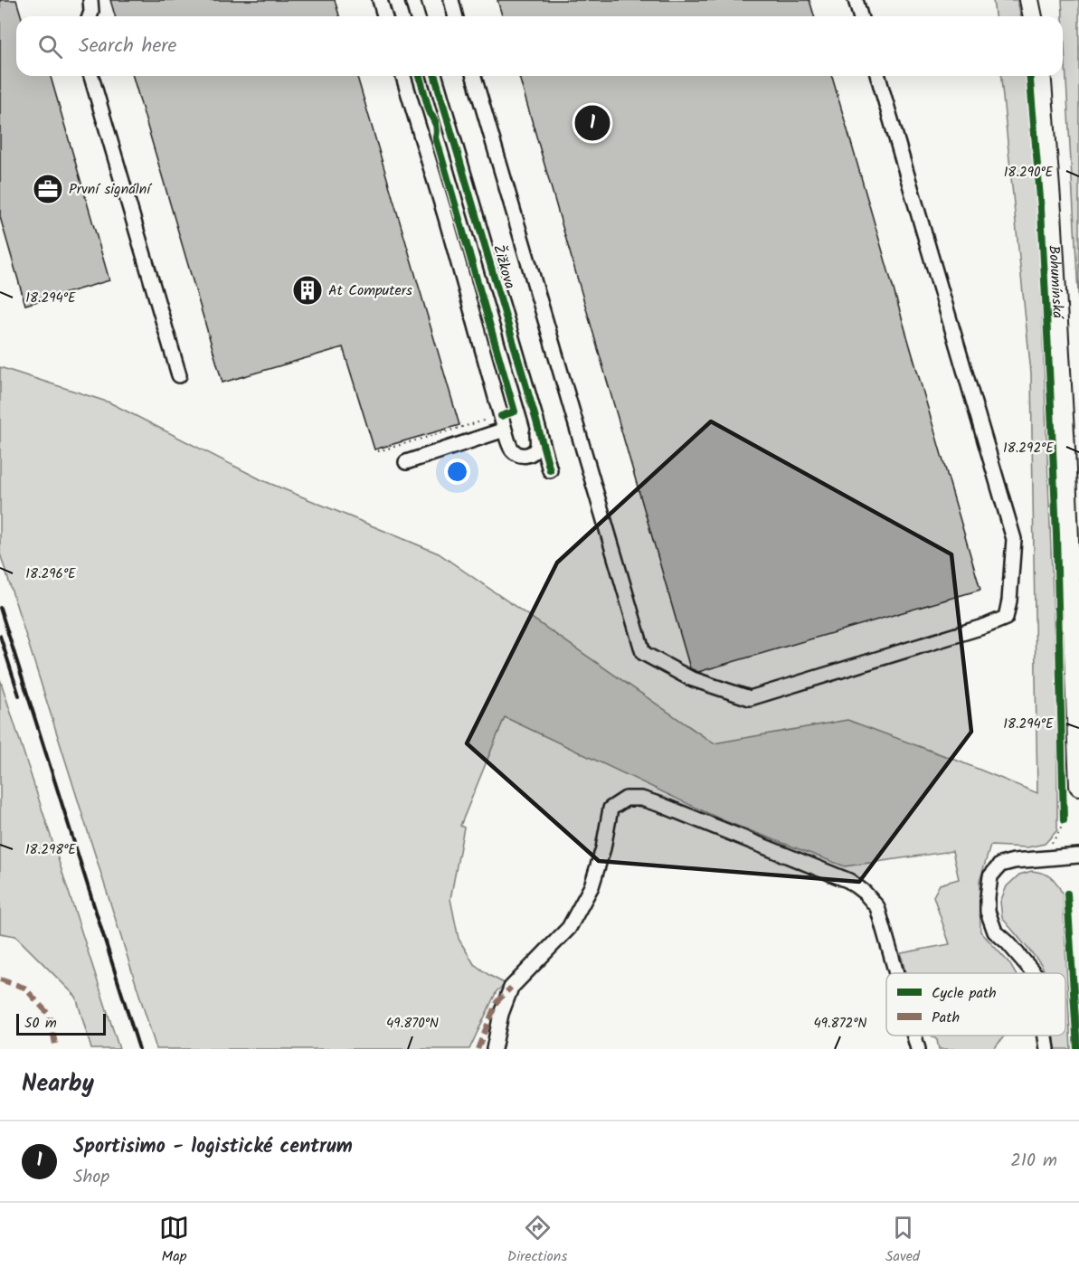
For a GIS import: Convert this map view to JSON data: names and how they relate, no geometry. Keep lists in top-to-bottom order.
{
  "streets": {
    "main road": ["Bohumínská"],
    "street": ["Žižkova"]
  },
  "places": {
    "office": ["První signální"],
    "building": ["At Computers"]
  },
  "legend": ["Cycle path", "Path"],
  "scale_bar": "50 m",
  "page": {
    "search": "Search here",
    "pins": "1",
    "scale": "50 m",
    "heading": "Nearby",
    "list": [
      {
        "mark": "1",
        "name": "Sportisimo - logistické centrum",
        "note": "Shop",
        "value": "210 m"
      }
    ],
    "nav": ["Map", "Directions", "Saved"]
  },
  "coordinates": [
    "18.290°E",
    "18.294°E",
    "18.292°E",
    "18.296°E",
    "18.298°E",
    "49.870°N",
    "49.872°N"
  ]
}
